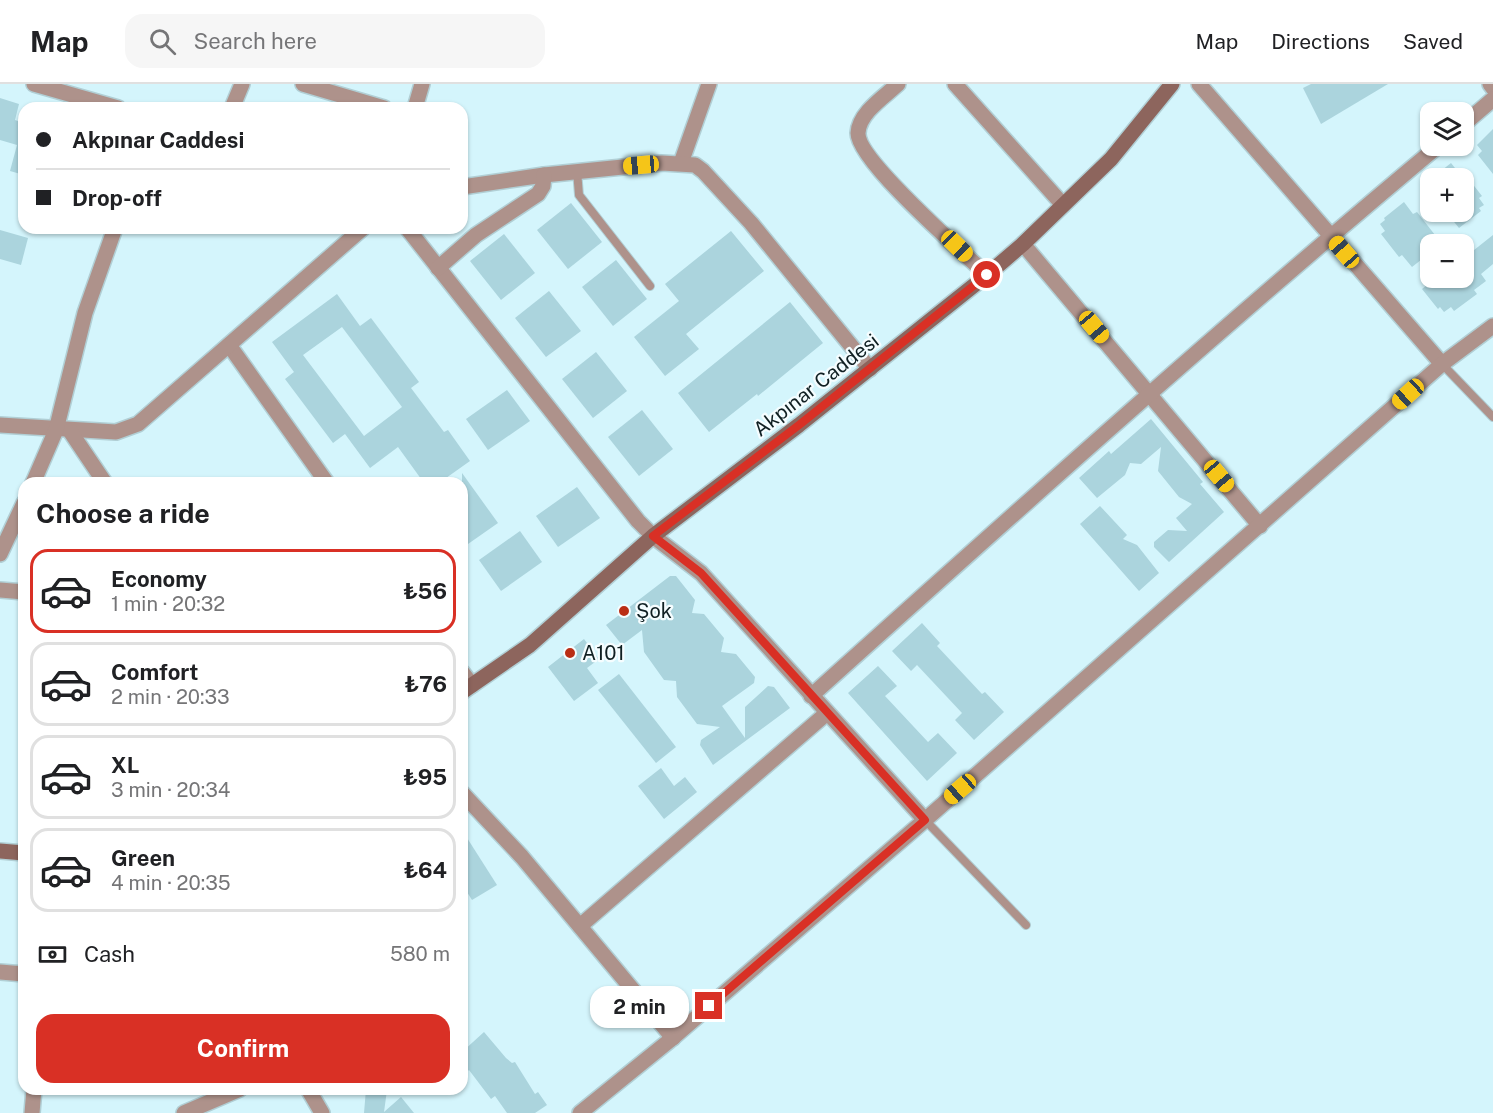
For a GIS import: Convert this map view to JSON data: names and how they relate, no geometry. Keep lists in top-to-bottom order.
{
  "streets": {
    "street": ["Akpınar Caddesi"]
  },
  "places": ["Şok", "A101"],
  "page": {
    "header": "Map",
    "search": "Search here",
    "nav": ["Map", "Directions", "Saved"],
    "map_buttons": ["+", "−"],
    "banner": ["Akpınar Caddesi", "Drop-off"],
    "heading": "Choose a ride",
    "list": [
      {
        "name": "Economy",
        "note": "1 min · 20:32",
        "value": "₺56"
      },
      {
        "name": "Comfort",
        "note": "2 min · 20:33",
        "value": "₺76"
      },
      {
        "name": "XL",
        "note": "3 min · 20:34",
        "value": "₺95"
      },
      {
        "name": "Green",
        "note": "4 min · 20:35",
        "value": "₺64"
      }
    ],
    "pay": ["Cash", "580 m"],
    "bubble": "2 min",
    "buttons": "Confirm"
  }
}
